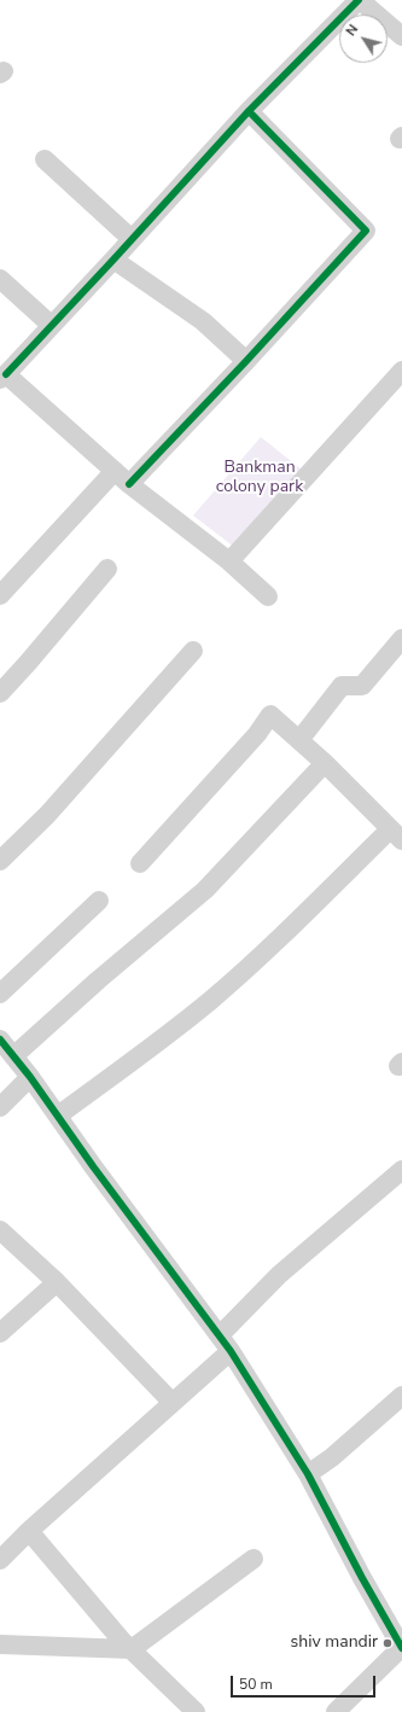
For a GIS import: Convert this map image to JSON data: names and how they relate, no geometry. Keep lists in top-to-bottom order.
{
  "parks": ["Bankman colony park"],
  "places": ["shiv mandir"],
  "scale_bar": "50 m",
  "north": "top left"
}
